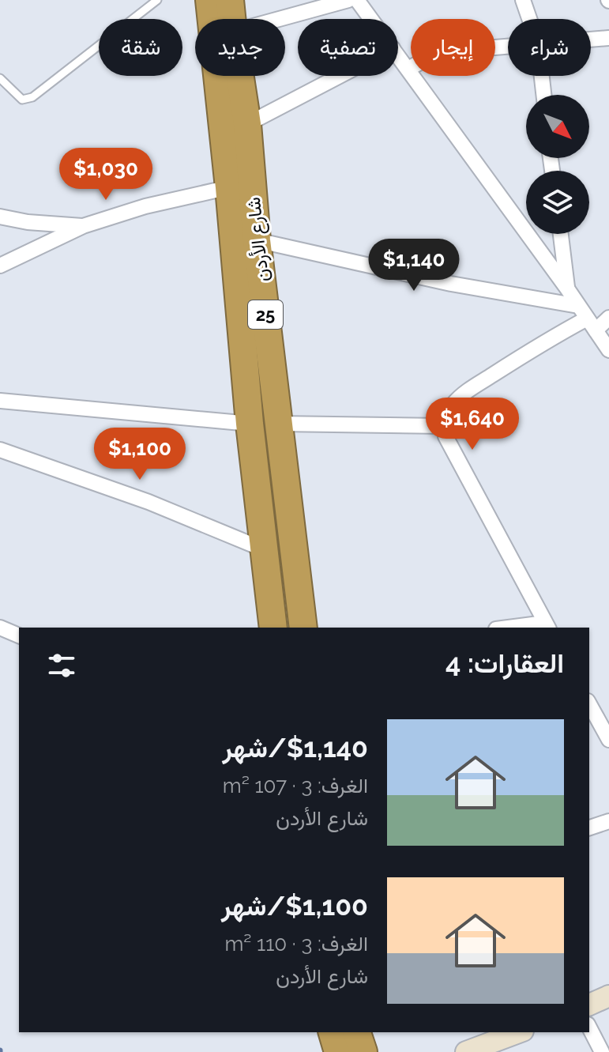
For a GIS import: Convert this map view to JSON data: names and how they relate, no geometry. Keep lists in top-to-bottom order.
{
  "streets": {
    "highway": ["شارع الأردن", "25"]
  },
  "north": "bottom right",
  "page": {
    "chip": [
      "شراء",
      "إيجار",
      "تصفية",
      "جديد",
      "شقة"
    ],
    "price": [
      "$1,030",
      "$1,140",
      "$1,640",
      "$1,100"
    ],
    "heading": "العقارات: 4",
    "list": [
      {
        "name": "$1,140/شهر",
        "note": "الغرف: 3 · 107 m² · شارع الأردن"
      },
      {
        "name": "$1,100/شهر",
        "note": "الغرف: 3 · 110 m² · شارع الأردن"
      }
    ]
  }
}
